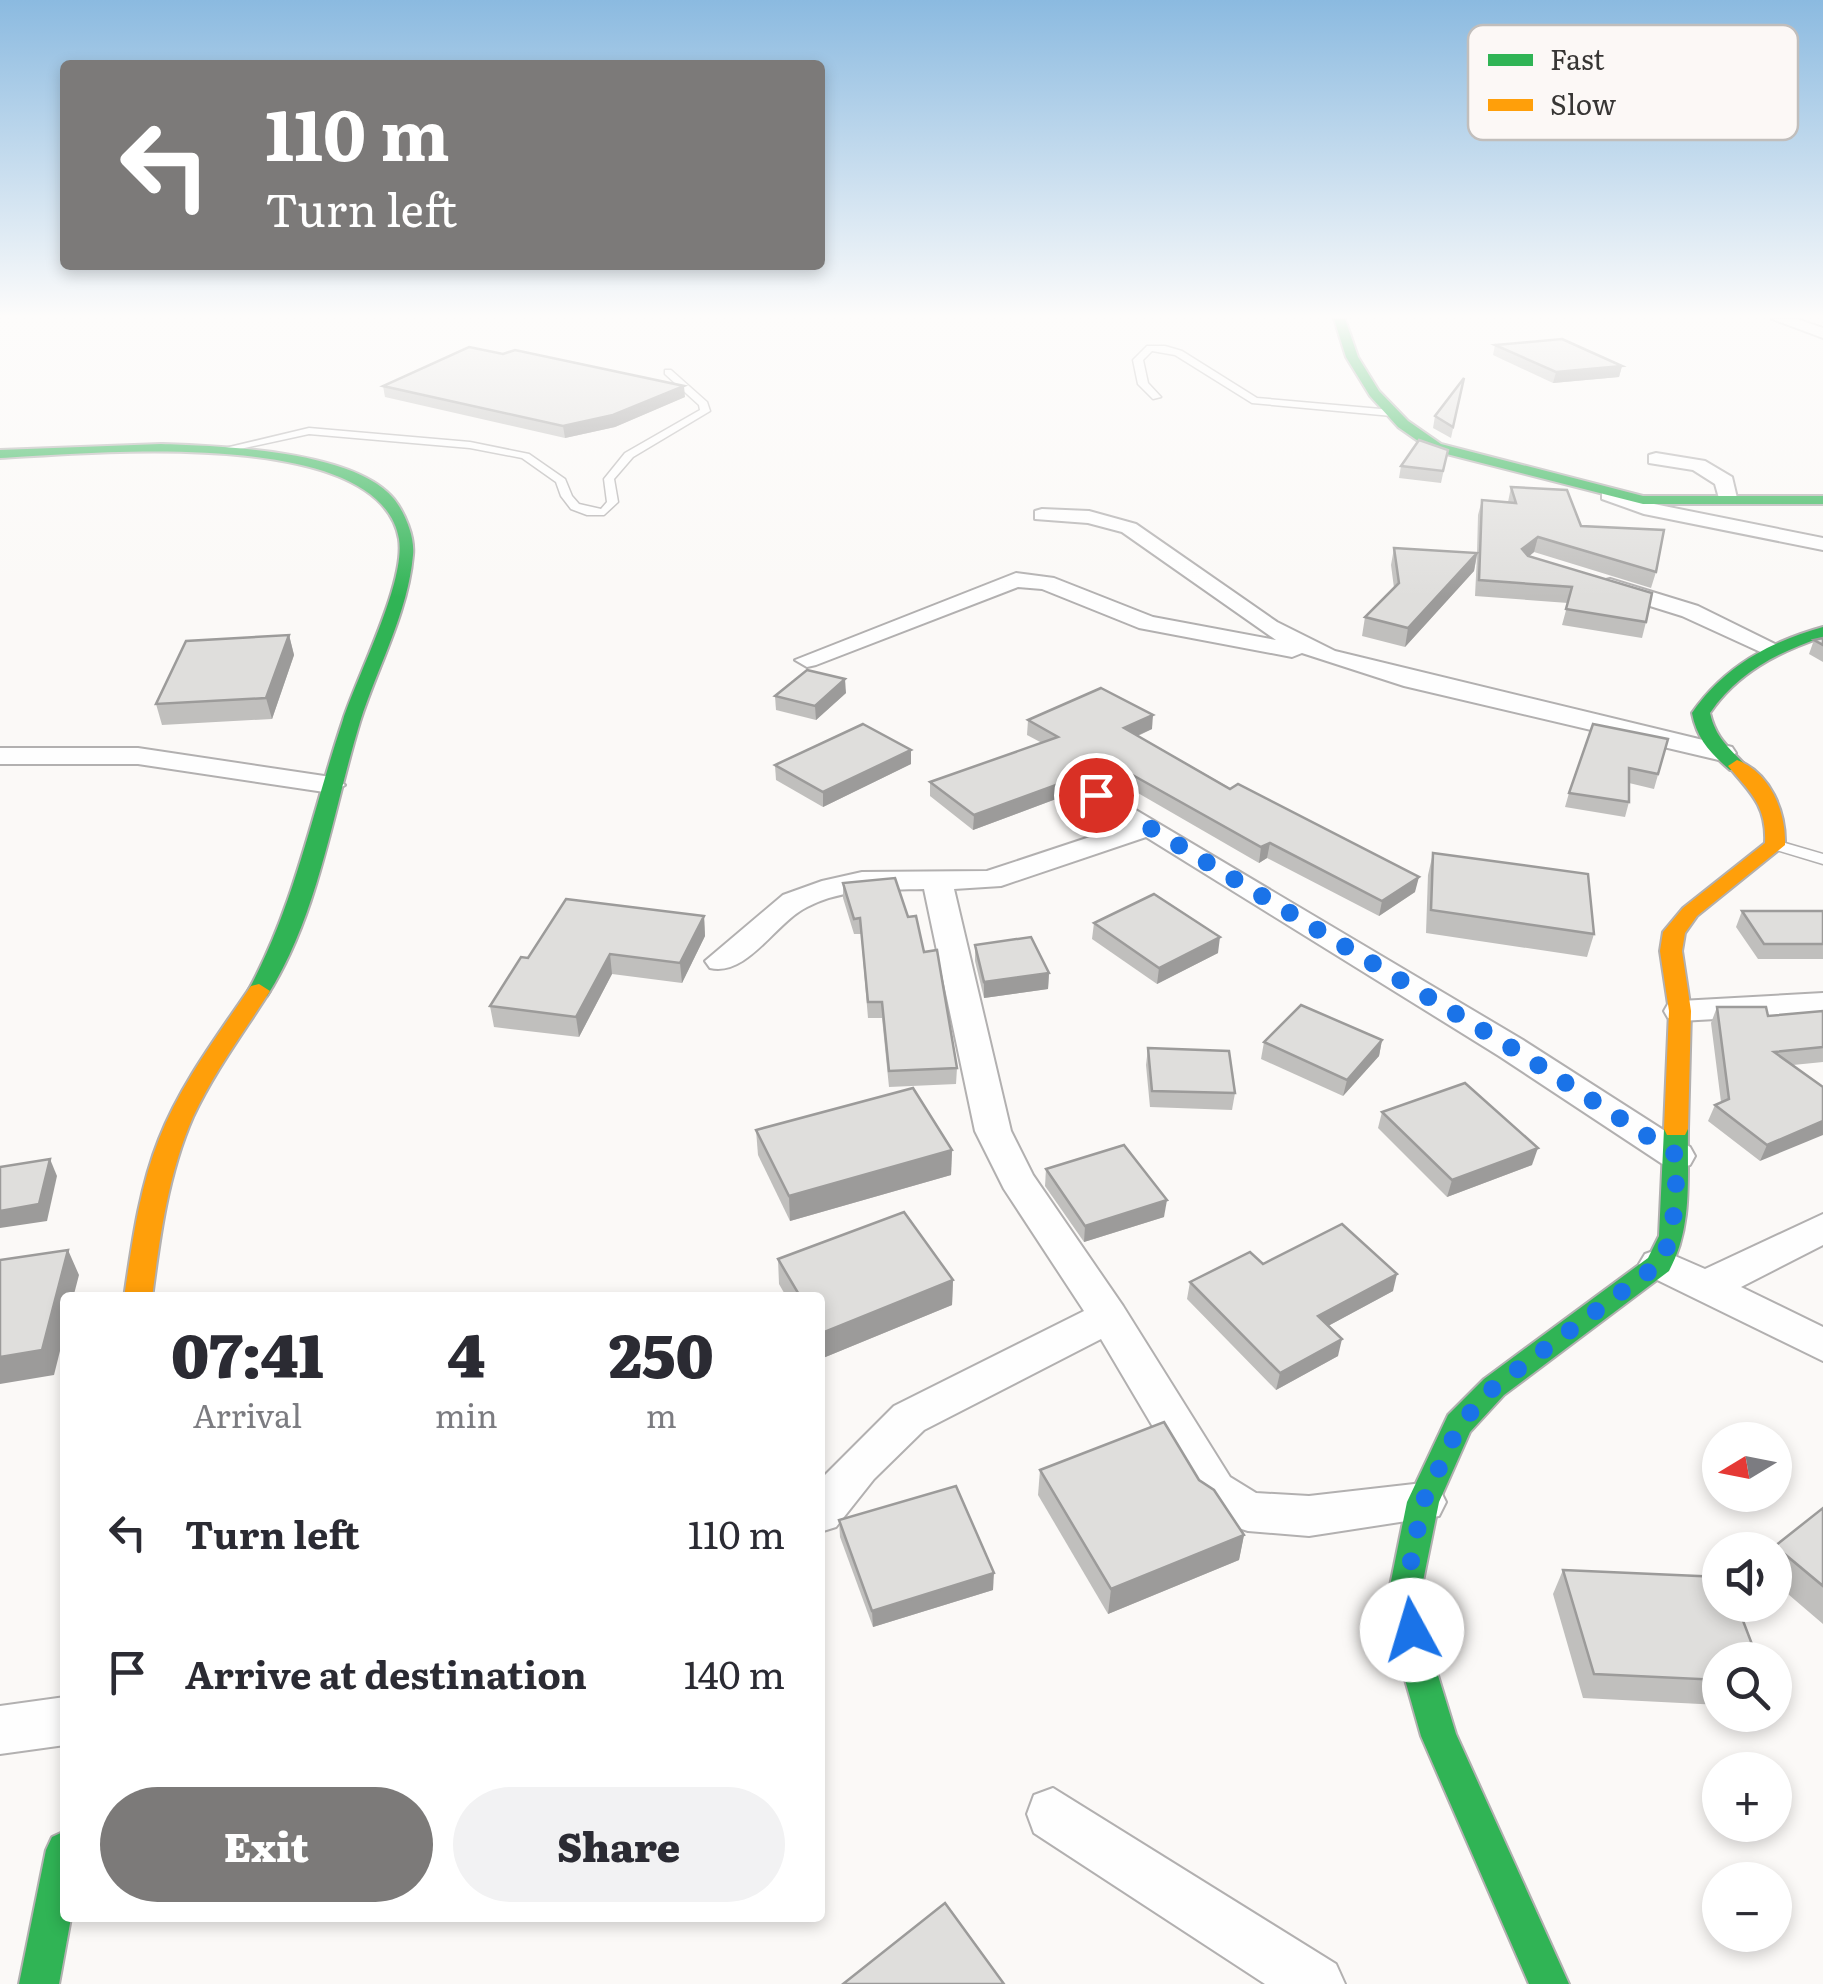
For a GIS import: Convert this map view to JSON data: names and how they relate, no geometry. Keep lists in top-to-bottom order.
{
  "legend": ["Fast", "Slow"],
  "north": "left",
  "page": {
    "turn": ["110 m", "Turn left"],
    "eta": [
      "07:41",
      "Arrival",
      "4",
      "min",
      "250",
      "m"
    ],
    "map_buttons": ["+", "−"],
    "list": [
      {
        "name": "Turn left",
        "value": "110 m"
      },
      {
        "name": "Arrive at destination",
        "value": "140 m"
      }
    ],
    "buttons": ["Exit", "Share"]
  }
}
